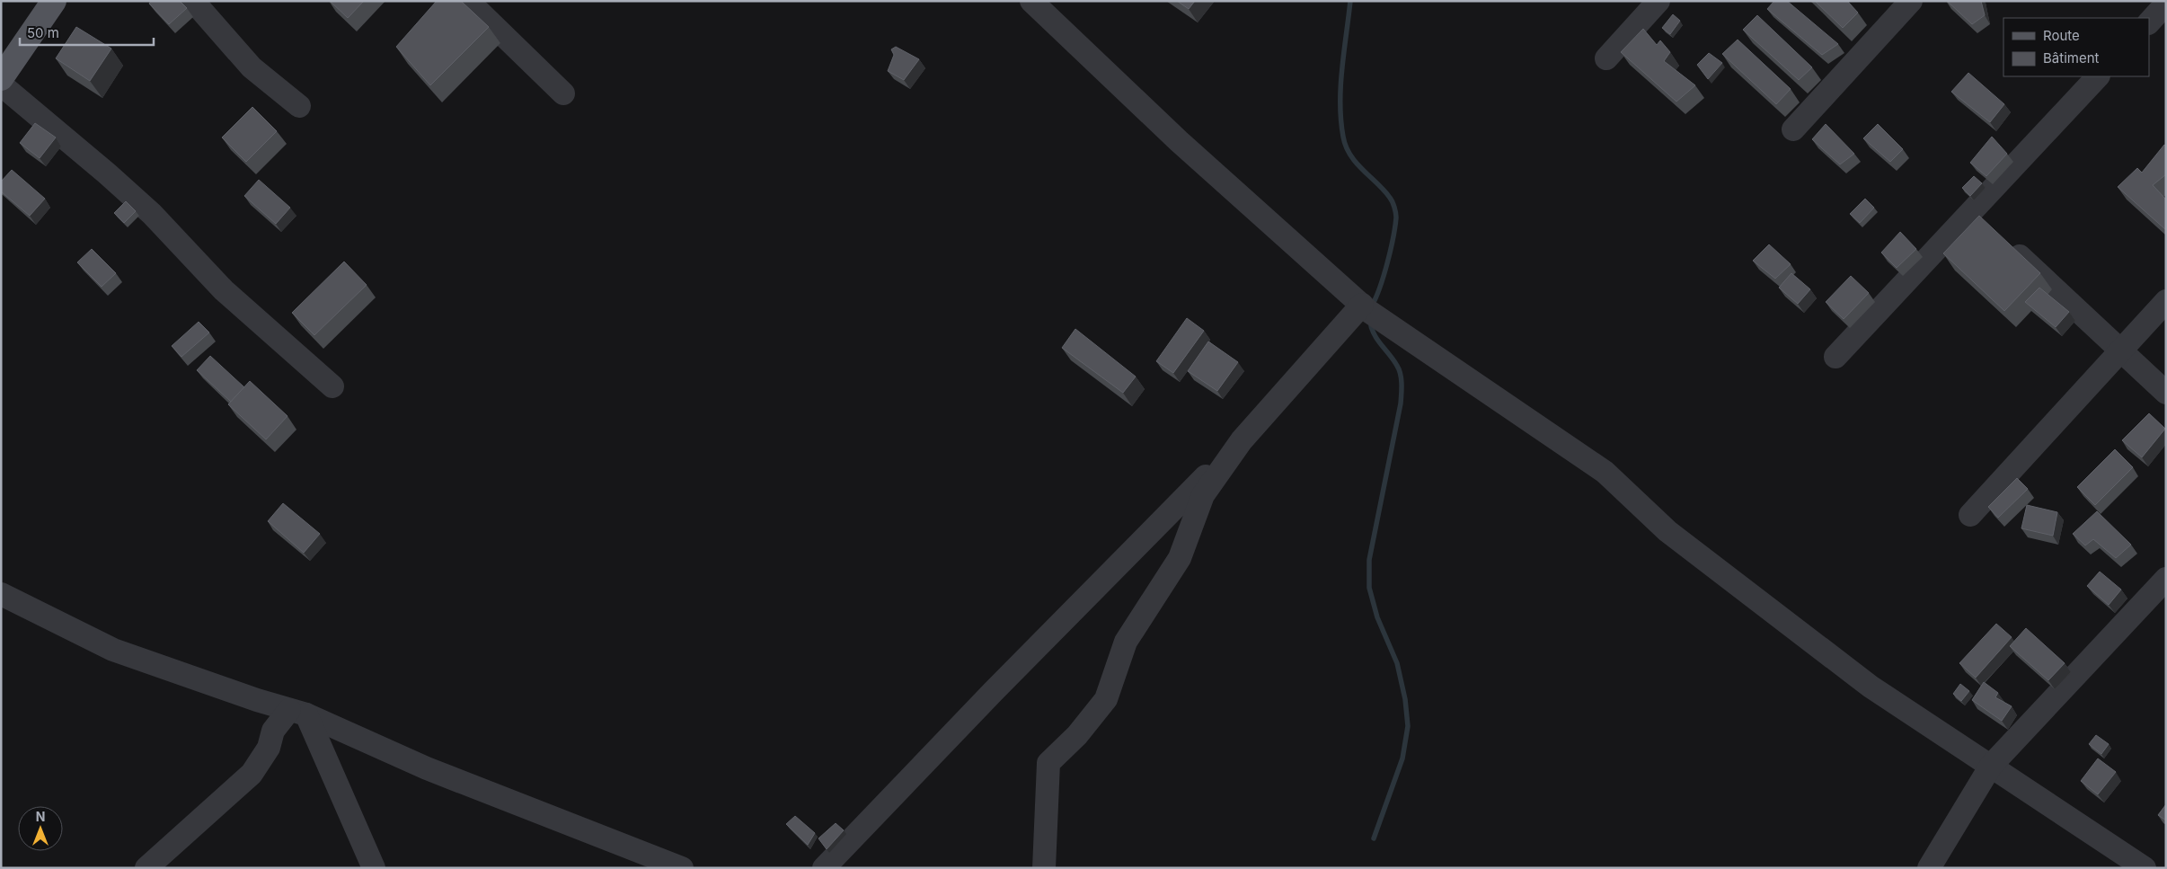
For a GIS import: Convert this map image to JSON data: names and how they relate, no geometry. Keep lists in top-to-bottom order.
{
  "legend": ["Route", "Bâtiment"],
  "scale_bar": "50 m",
  "north": "top"
}
